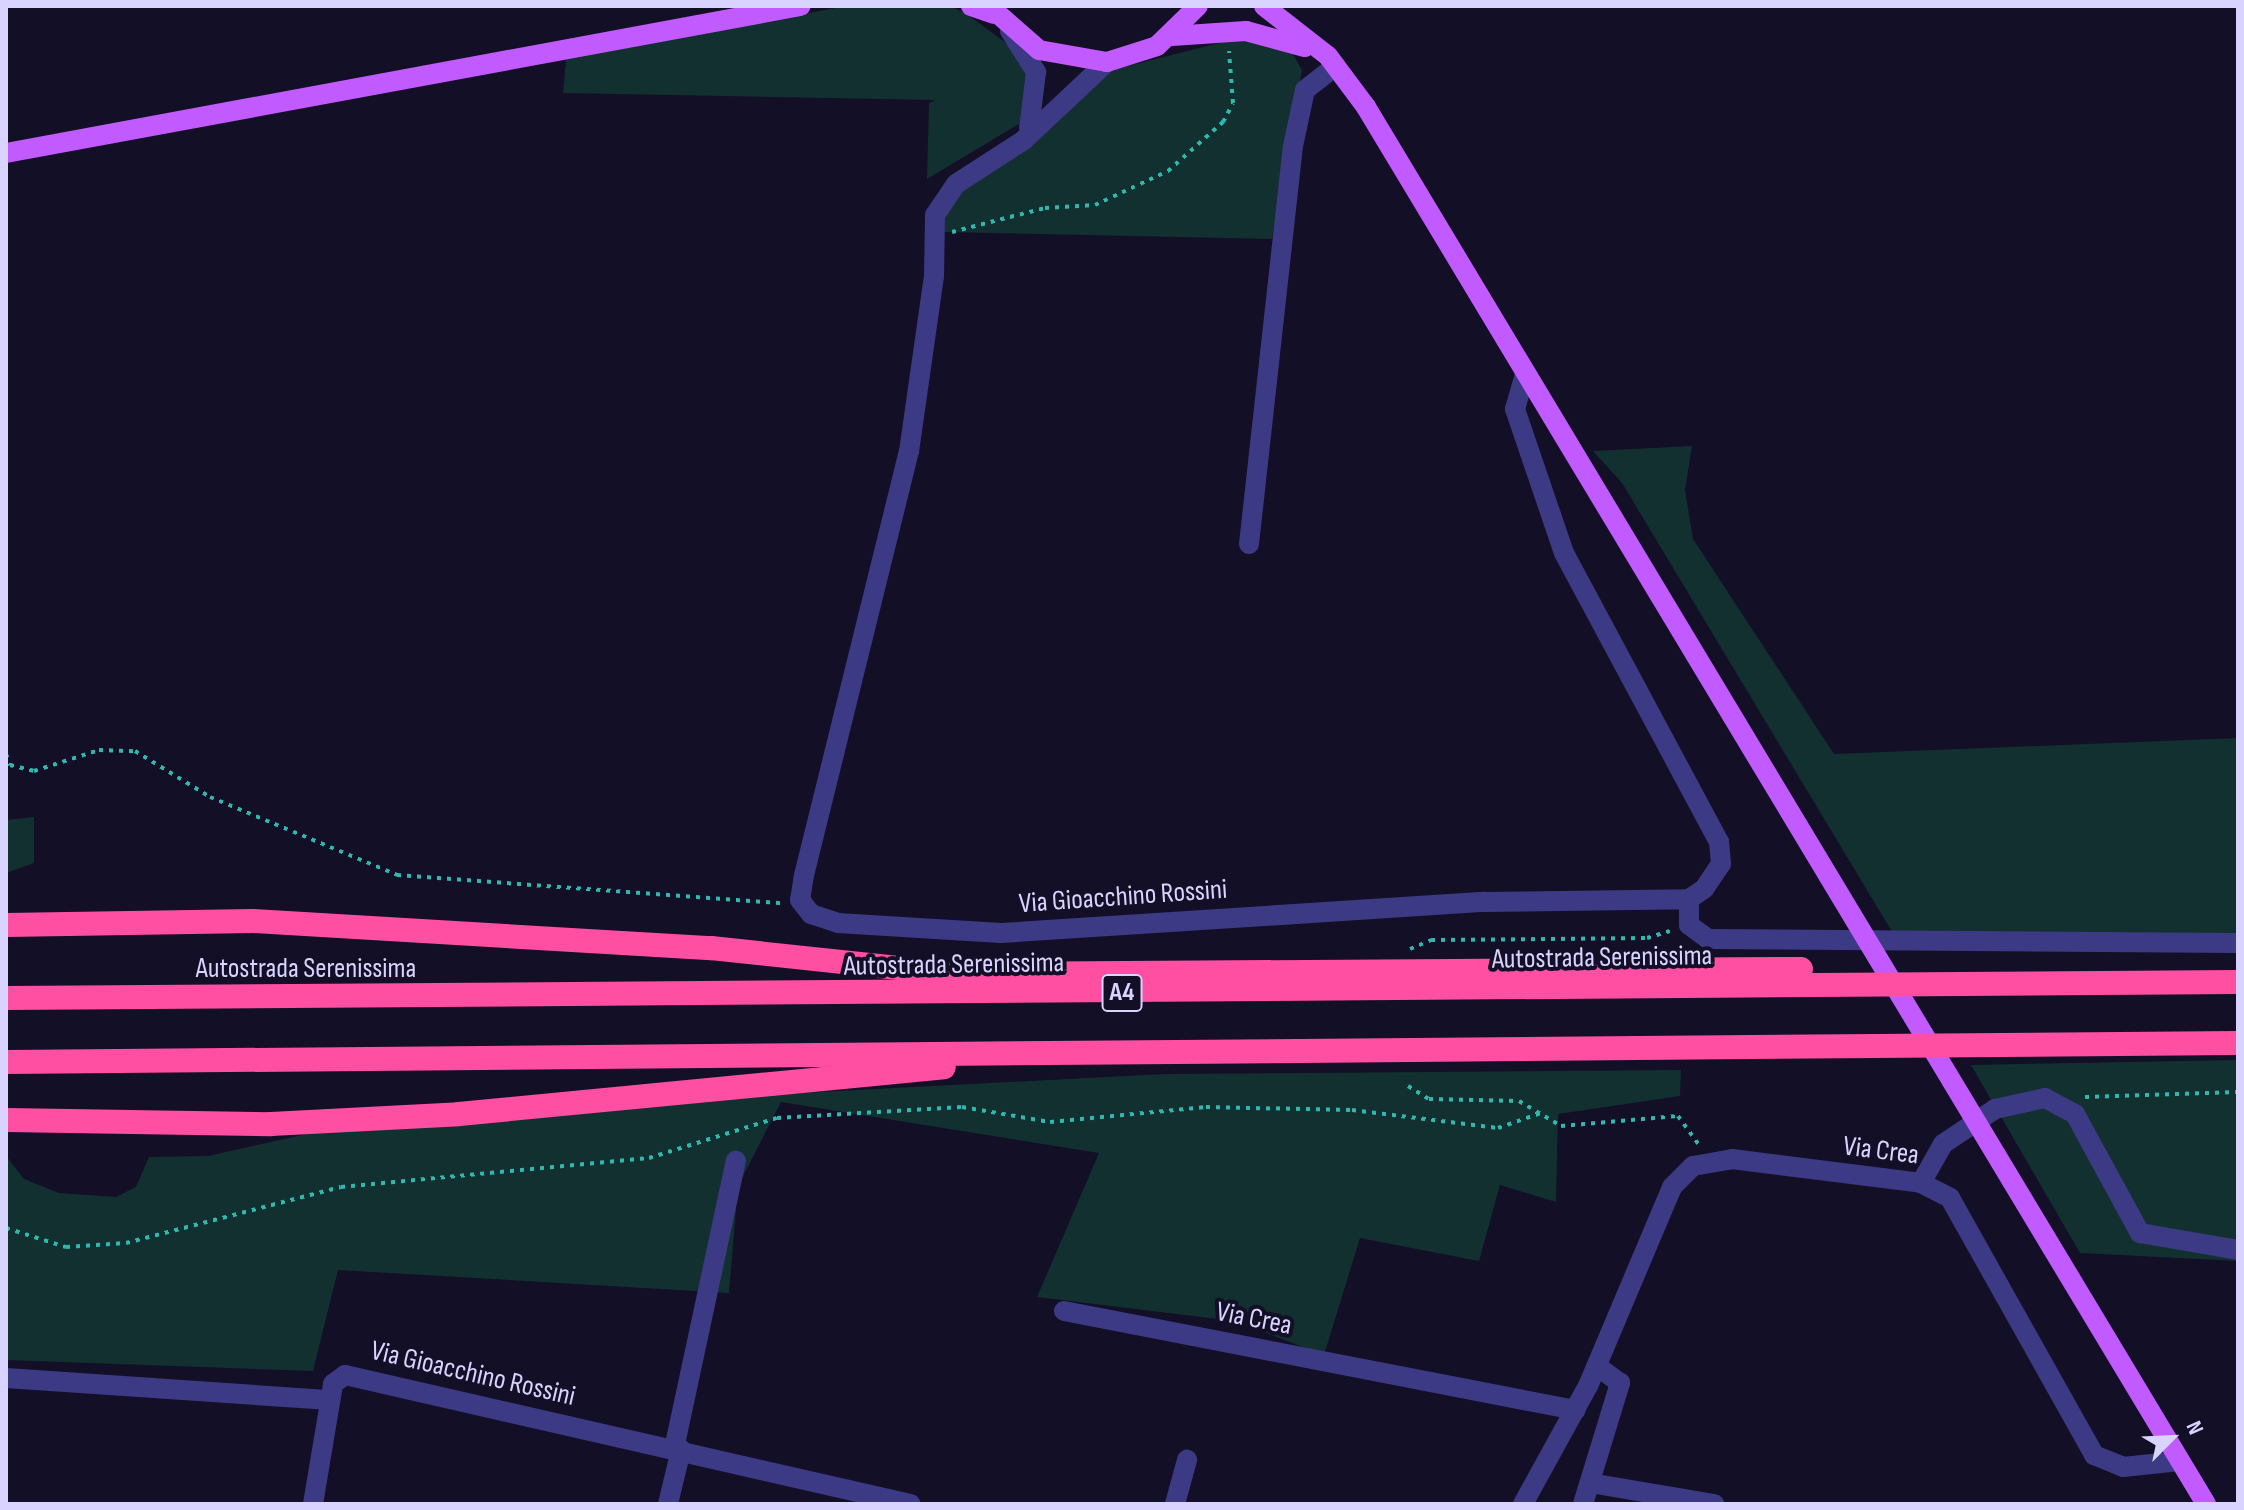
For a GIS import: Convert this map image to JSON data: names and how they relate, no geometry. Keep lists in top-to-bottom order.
{
  "streets": {
    "highway": ["Autostrada Serenissima", "A4"],
    "street": ["Via Gioacchino Rossini", "Via Crea"]
  },
  "north": "top right"
}
